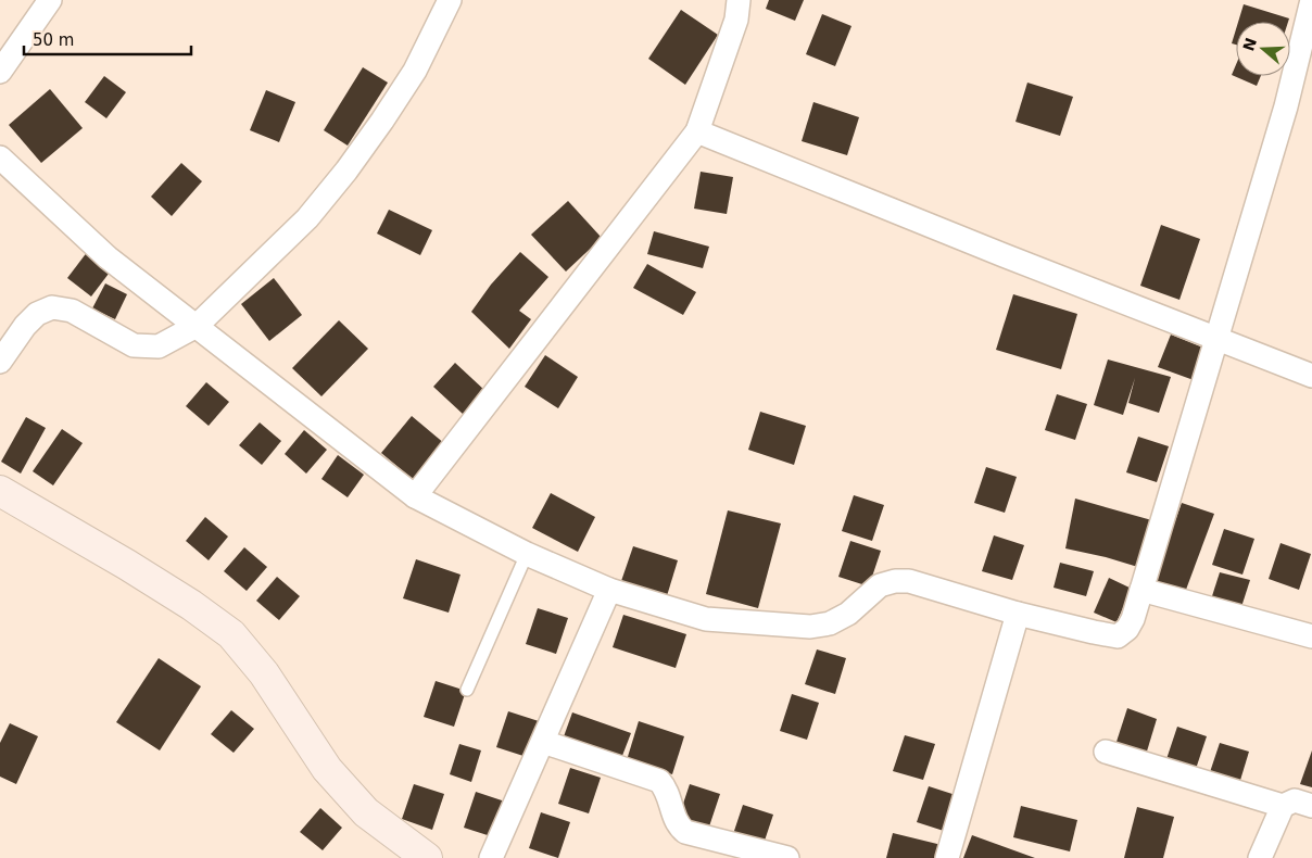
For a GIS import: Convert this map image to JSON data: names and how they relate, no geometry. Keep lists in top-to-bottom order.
{
  "scale_bar": "50 m",
  "north": "left"
}
